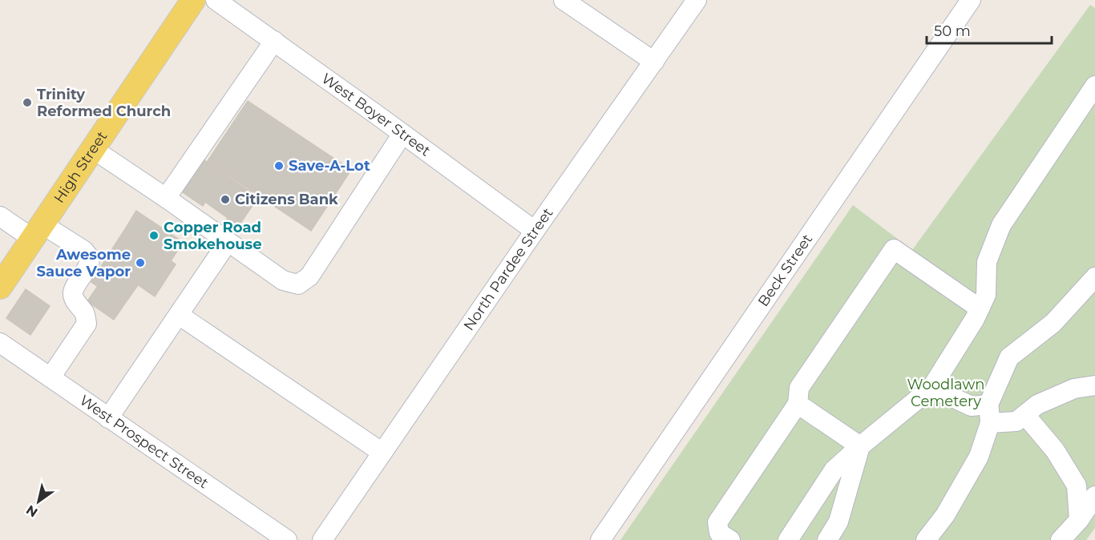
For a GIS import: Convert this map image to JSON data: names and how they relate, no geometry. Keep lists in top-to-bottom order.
{
  "streets": {
    "main road": ["High Street"],
    "street": [
      "West Boyer Street",
      "North Pardee Street",
      "Beck Street",
      "West Prospect Street"
    ]
  },
  "crossings": [
    ["West Boyer Street", "North Pardee Street"]
  ],
  "parks": ["Woodlawn Cemetery"],
  "places": [
    "Trinity Reformed Church",
    "Save-A-Lot",
    "Citizens Bank",
    "Copper Road Smokehouse",
    "Awesome Sauce Vapor"
  ],
  "scale_bar": "50 m",
  "north": "bottom left"
}
